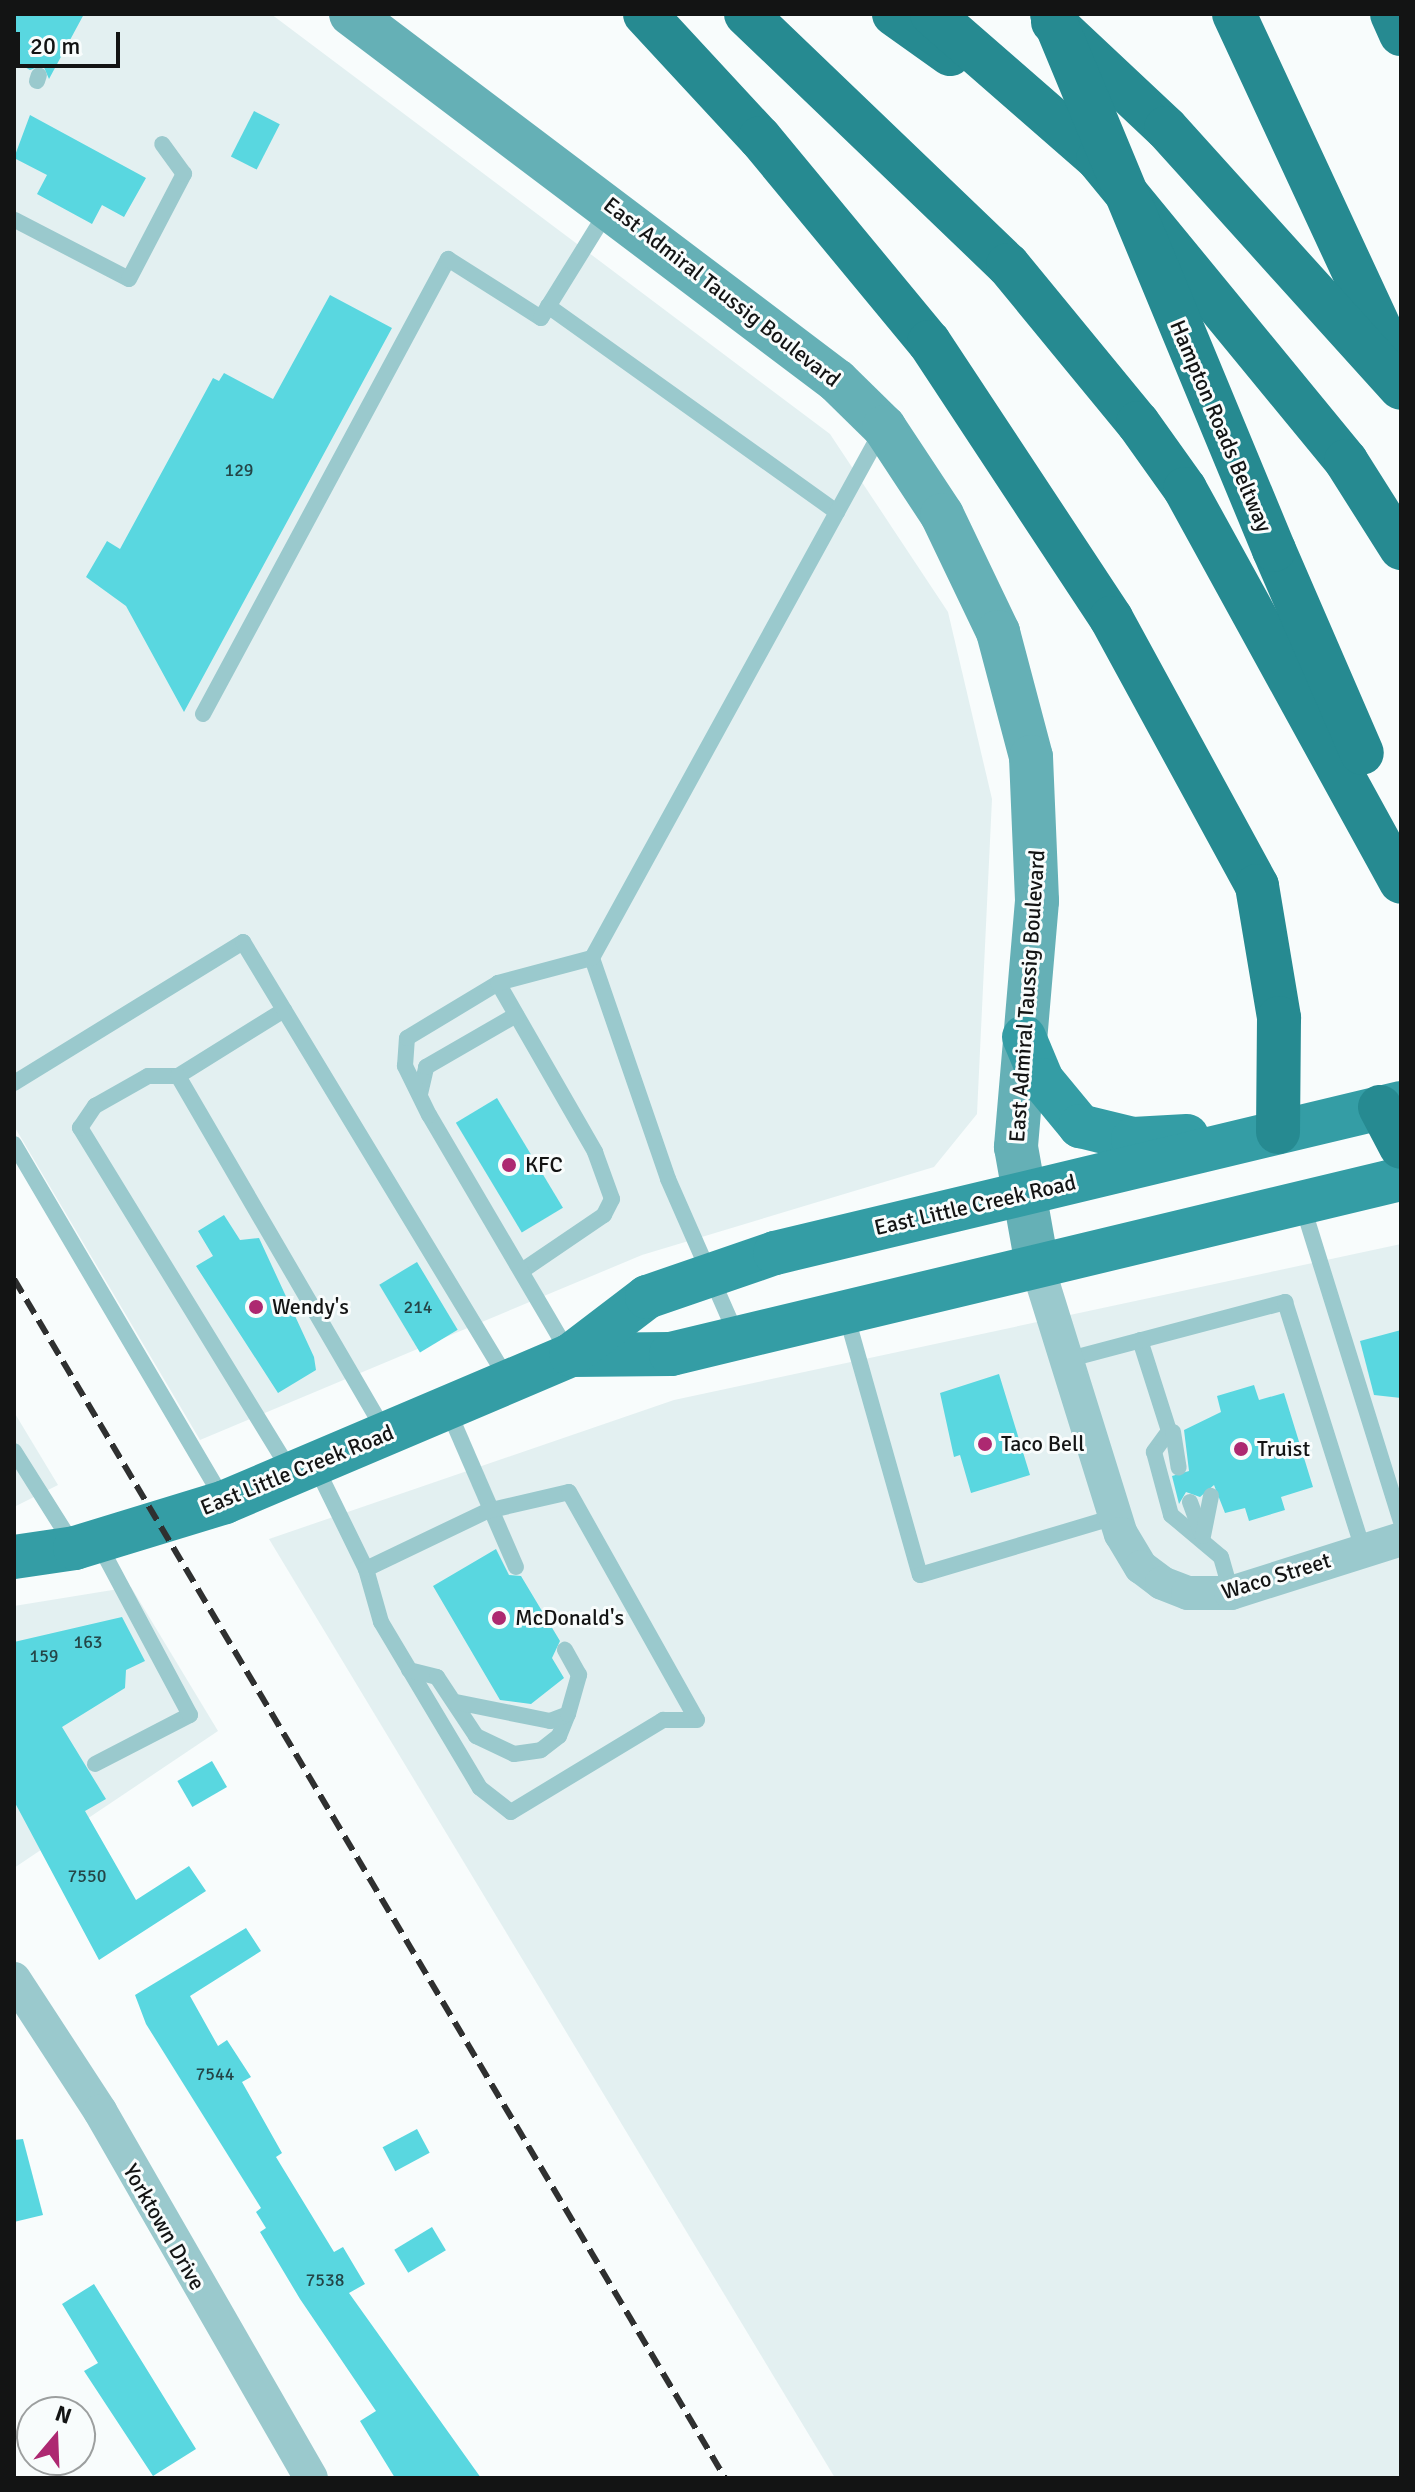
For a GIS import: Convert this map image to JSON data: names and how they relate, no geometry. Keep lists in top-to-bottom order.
{
  "streets": {
    "highway": ["Hampton Roads Beltway"],
    "main road": ["East Admiral Taussig Boulevard", "East Little Creek Road"],
    "street": ["Waco Street", "Yorktown Drive"]
  },
  "crossings": [
    ["East Admiral Taussig Boulevard", "East Little Creek Road"],
    ["East Admiral Taussig Boulevard", "Waco Street"],
    ["East Little Creek Road", "Waco Street"]
  ],
  "places": [
    "KFC",
    "Wendy's",
    "Taco Bell",
    "Truist",
    "McDonald's"
  ],
  "house_numbers": [
    "129",
    "214",
    "163",
    "159",
    "7550",
    "7544",
    "7538"
  ],
  "scale_bar": "20 m",
  "north": "top"
}
